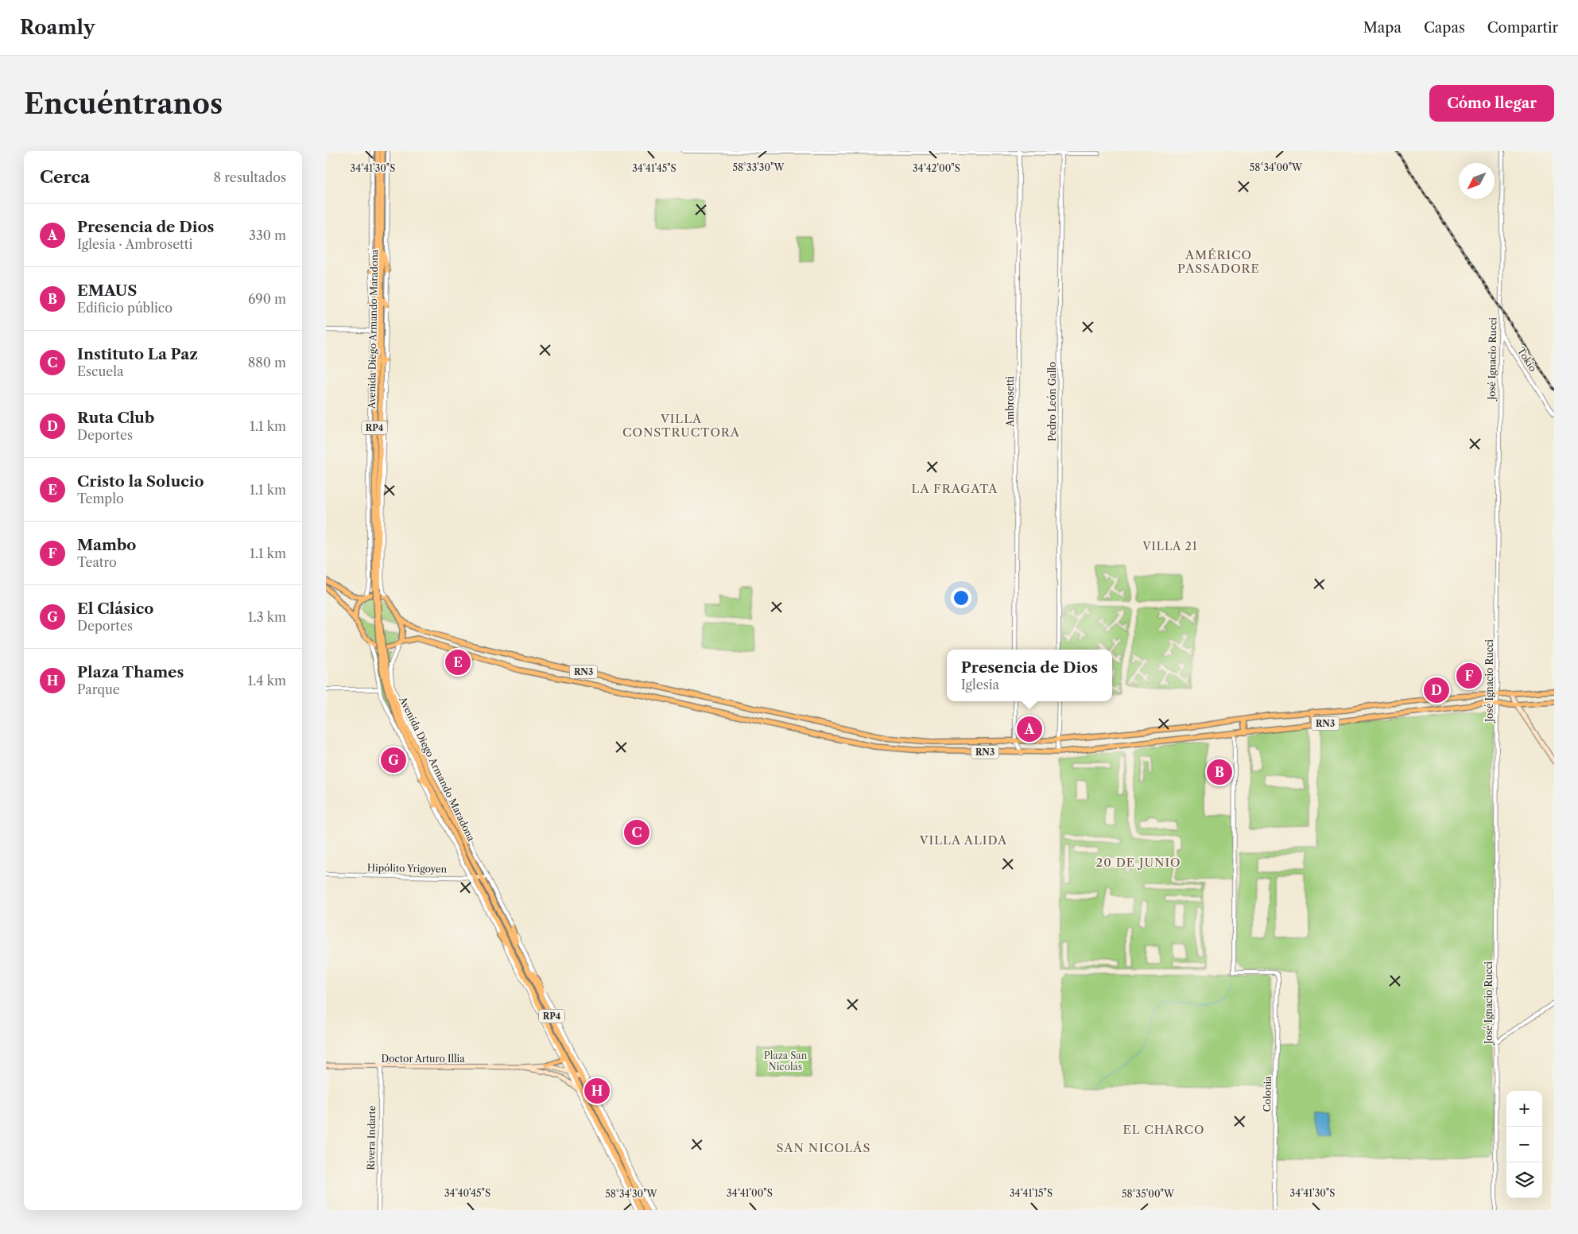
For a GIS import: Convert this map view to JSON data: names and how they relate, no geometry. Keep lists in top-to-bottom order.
{
  "streets": {
    "main road": [
      "Avenida Diego Armando Maradona",
      "RP4",
      "RN3",
      "Doctor Arturo Illia"
    ],
    "street": [
      "José Ignacio Rucci",
      "Tokio",
      "Ambrosetti",
      "Pedro León Gallo",
      "Hipólito Yrigoyen",
      "Colonia",
      "Rivera Indarte"
    ]
  },
  "crossings": [
    ["Avenida Diego Armando Maradona", "RN3"],
    ["Avenida Diego Armando Maradona", "Hipólito Yrigoyen"],
    ["Avenida Diego Armando Maradona", "Doctor Arturo Illia"],
    ["José Ignacio Rucci", "Tokio"],
    ["José Ignacio Rucci", "RN3"],
    ["RN3", "Colonia"],
    ["Doctor Arturo Illia", "Rivera Indarte"]
  ],
  "districts": [
    "AMÉRICO PASSADORE",
    "VILLA CONSTRUCTORA",
    "LA FRAGATA",
    "VILLA 21",
    "VILLA ALIDA",
    "20 DE JUNIO",
    "EL CHARCO",
    "SAN NICOLÁS"
  ],
  "parks": ["Plaza San Nicolás"],
  "north": "bottom left",
  "page": {
    "header": "Roamly",
    "nav": ["Mapa", "Capas", "Compartir"],
    "buttons": "Cómo llegar",
    "title": "Encuéntranos",
    "heading": ["Cerca", "8 resultados"],
    "list": [
      {
        "mark": "A",
        "name": "Presencia de Dios",
        "note": "Iglesia · Ambrosetti",
        "value": "330 m"
      },
      {
        "mark": "B",
        "name": "EMAUS",
        "note": "Edificio público",
        "value": "690 m"
      },
      {
        "mark": "C",
        "name": "Instituto La Paz",
        "note": "Escuela",
        "value": "880 m"
      },
      {
        "mark": "D",
        "name": "Ruta Club",
        "note": "Deportes",
        "value": "1.1 km"
      },
      {
        "mark": "E",
        "name": "Cristo la Solucio",
        "note": "Templo",
        "value": "1.1 km"
      },
      {
        "mark": "F",
        "name": "Mambo",
        "note": "Teatro",
        "value": "1.1 km"
      },
      {
        "mark": "G",
        "name": "El Clásico",
        "note": "Deportes",
        "value": "1.3 km"
      },
      {
        "mark": "H",
        "name": "Plaza Thames",
        "note": "Parque",
        "value": "1.4 km"
      }
    ],
    "pins": [
      "E",
      "F",
      "D",
      "A",
      "G",
      "B",
      "C",
      "H"
    ],
    "popup": ["Presencia de Dios", "Iglesia"],
    "map_buttons": ["+", "−"]
  },
  "coordinates": [
    "58°33'30\"W",
    "58°34'00\"W",
    "34°41'45\"S",
    "34°41'30\"S",
    "34°42'00\"S",
    "34°40'45\"S",
    "34°41'00\"S",
    "34°41'15\"S",
    "58°34'30\"W",
    "58°35'00\"W"
  ]
}
